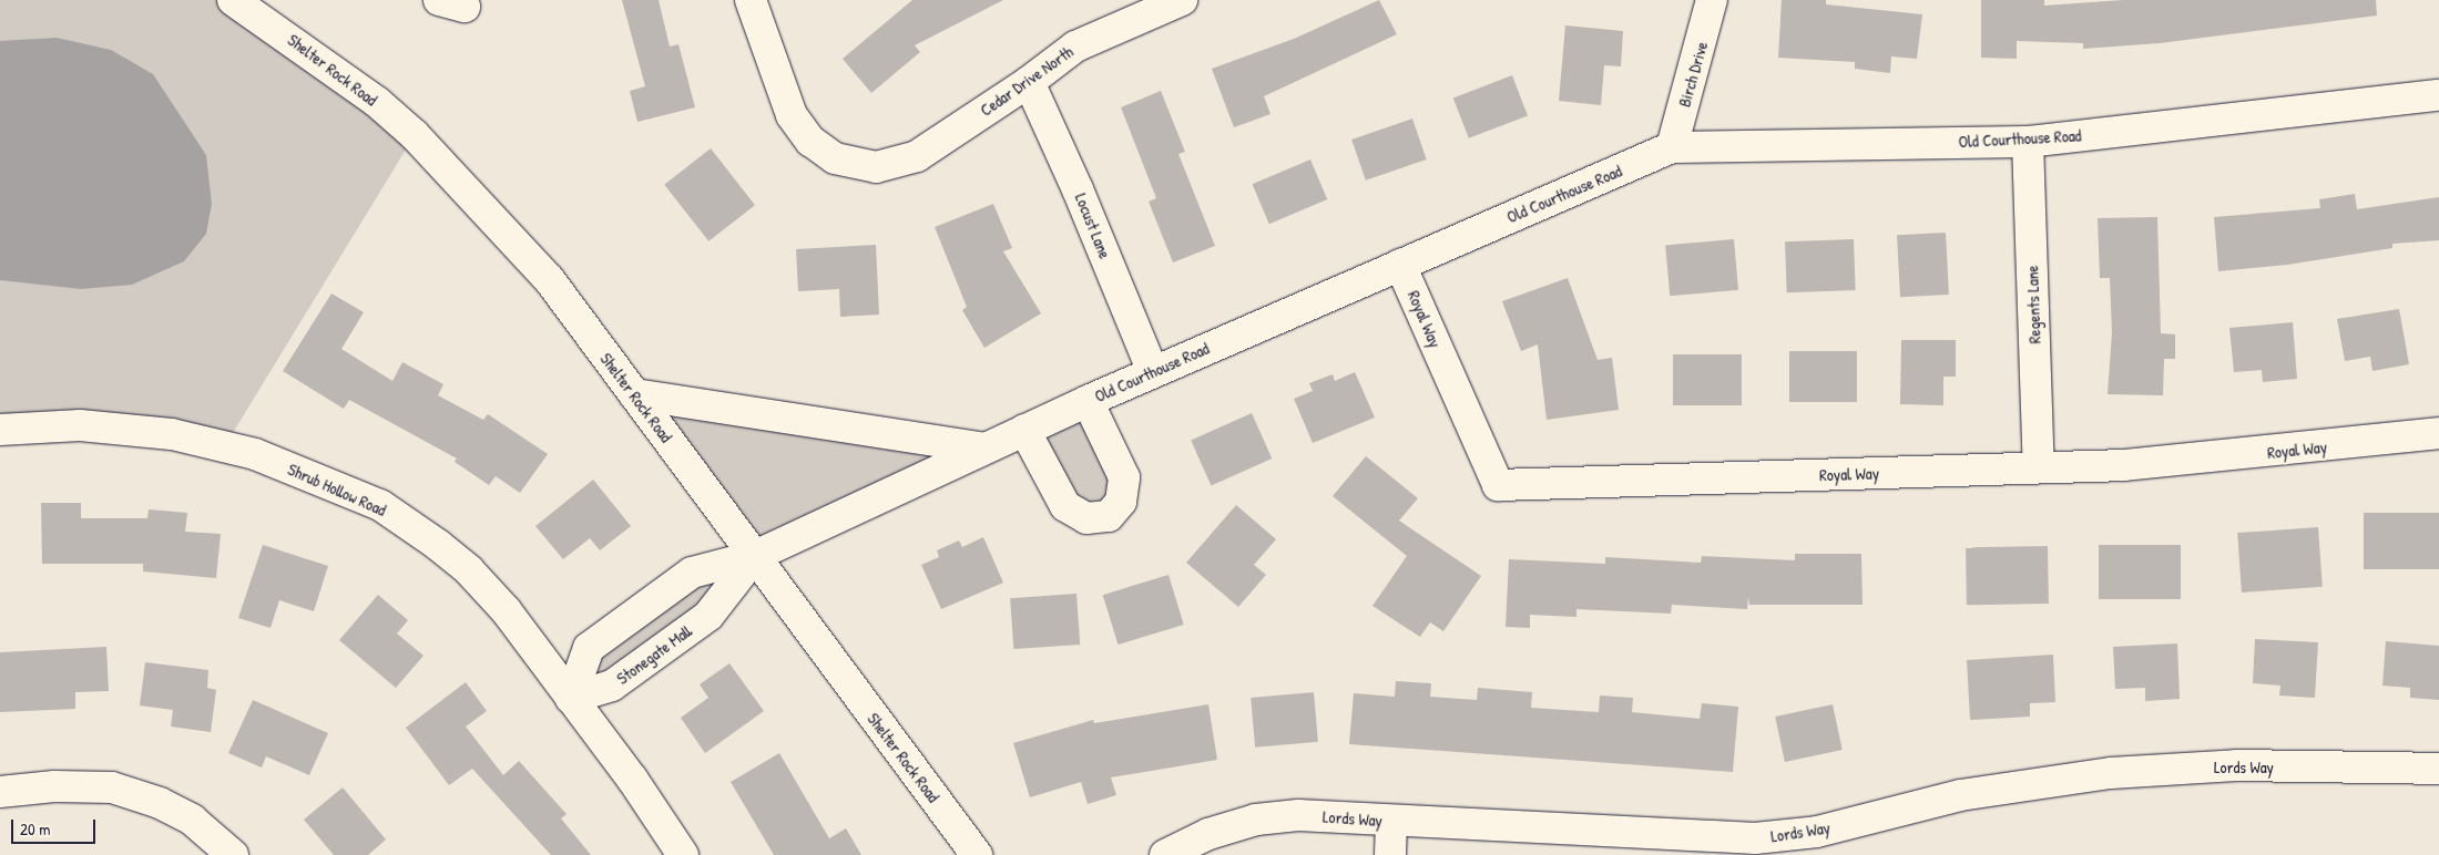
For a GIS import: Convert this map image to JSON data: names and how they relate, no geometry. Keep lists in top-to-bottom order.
{
  "streets": {
    "street": [
      "Shelter Rock Road",
      "Birch Drive",
      "Cedar Drive North",
      "Old Courthouse Road",
      "Locust Lane",
      "Regents Lane",
      "Royal Way",
      "Shrub Hollow Road",
      "Stonegate Mall",
      "Lords Way"
    ]
  },
  "crossings": [
    ["Shelter Rock Road", "Old Courthouse Road"],
    ["Shelter Rock Road", "Stonegate Mall"],
    ["Birch Drive", "Old Courthouse Road"],
    ["Cedar Drive North", "Locust Lane"],
    ["Old Courthouse Road", "Locust Lane"],
    ["Old Courthouse Road", "Regents Lane"],
    ["Old Courthouse Road", "Royal Way"],
    ["Old Courthouse Road", "Stonegate Mall"],
    ["Regents Lane", "Royal Way"],
    ["Shrub Hollow Road", "Stonegate Mall"]
  ],
  "scale_bar": "20 m"
}
